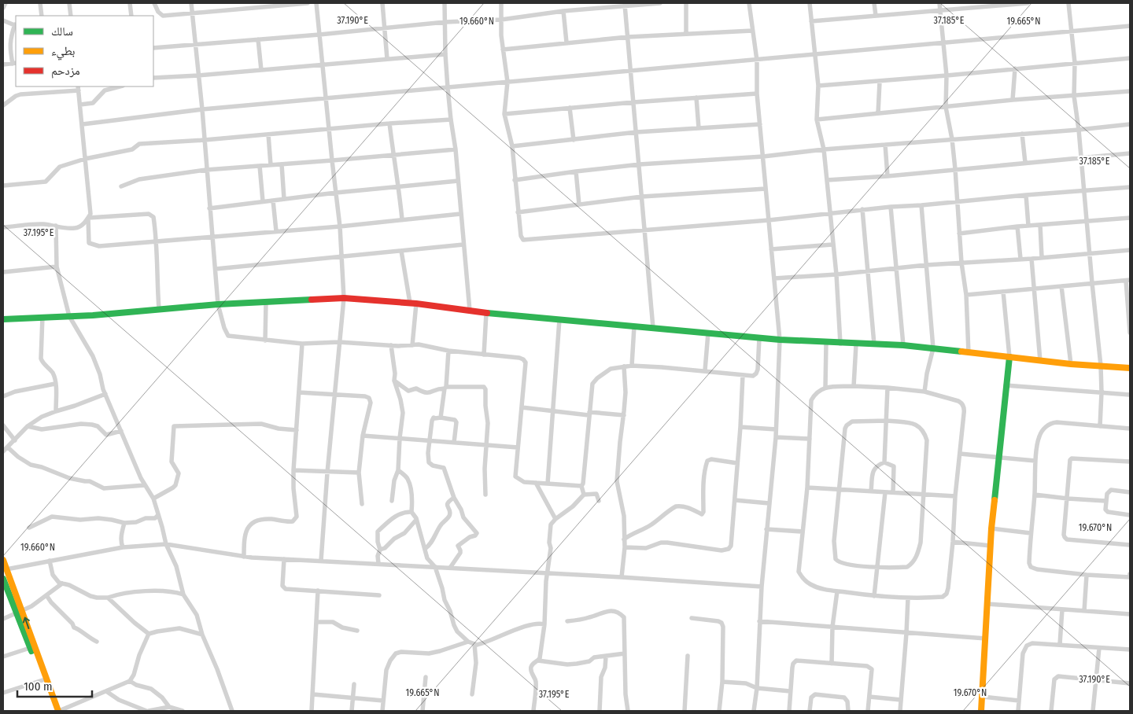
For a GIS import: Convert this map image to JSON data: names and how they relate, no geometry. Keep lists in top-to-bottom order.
{
  "legend": ["سالك", "بطيء", "مزدحم"],
  "scale_bar": "100 m",
  "coordinates": [
    "37.190°E",
    "37.185°E",
    "19.660°N",
    "19.665°N",
    "37.195°E",
    "19.670°N"
  ]
}
